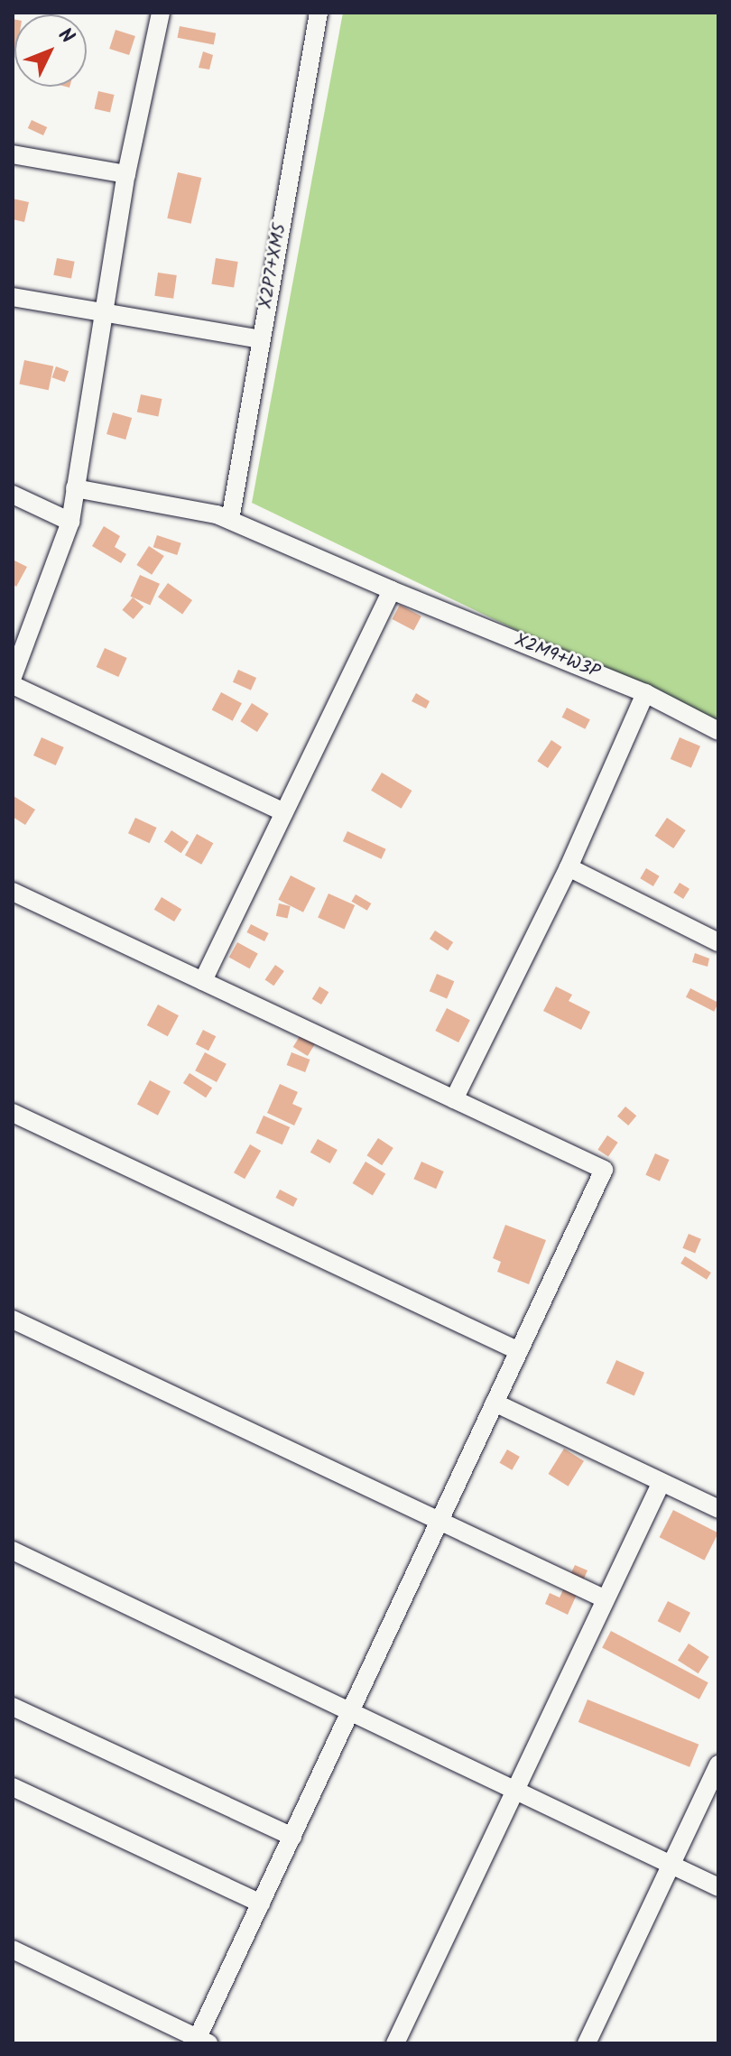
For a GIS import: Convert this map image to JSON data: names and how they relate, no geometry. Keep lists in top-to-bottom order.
{
  "streets": {
    "street": ["X2P7+XM5", "X2M9+W3P"]
  },
  "crossings": [
    ["X2P7+XM5", "X2M9+W3P"]
  ],
  "north": "top right"
}
